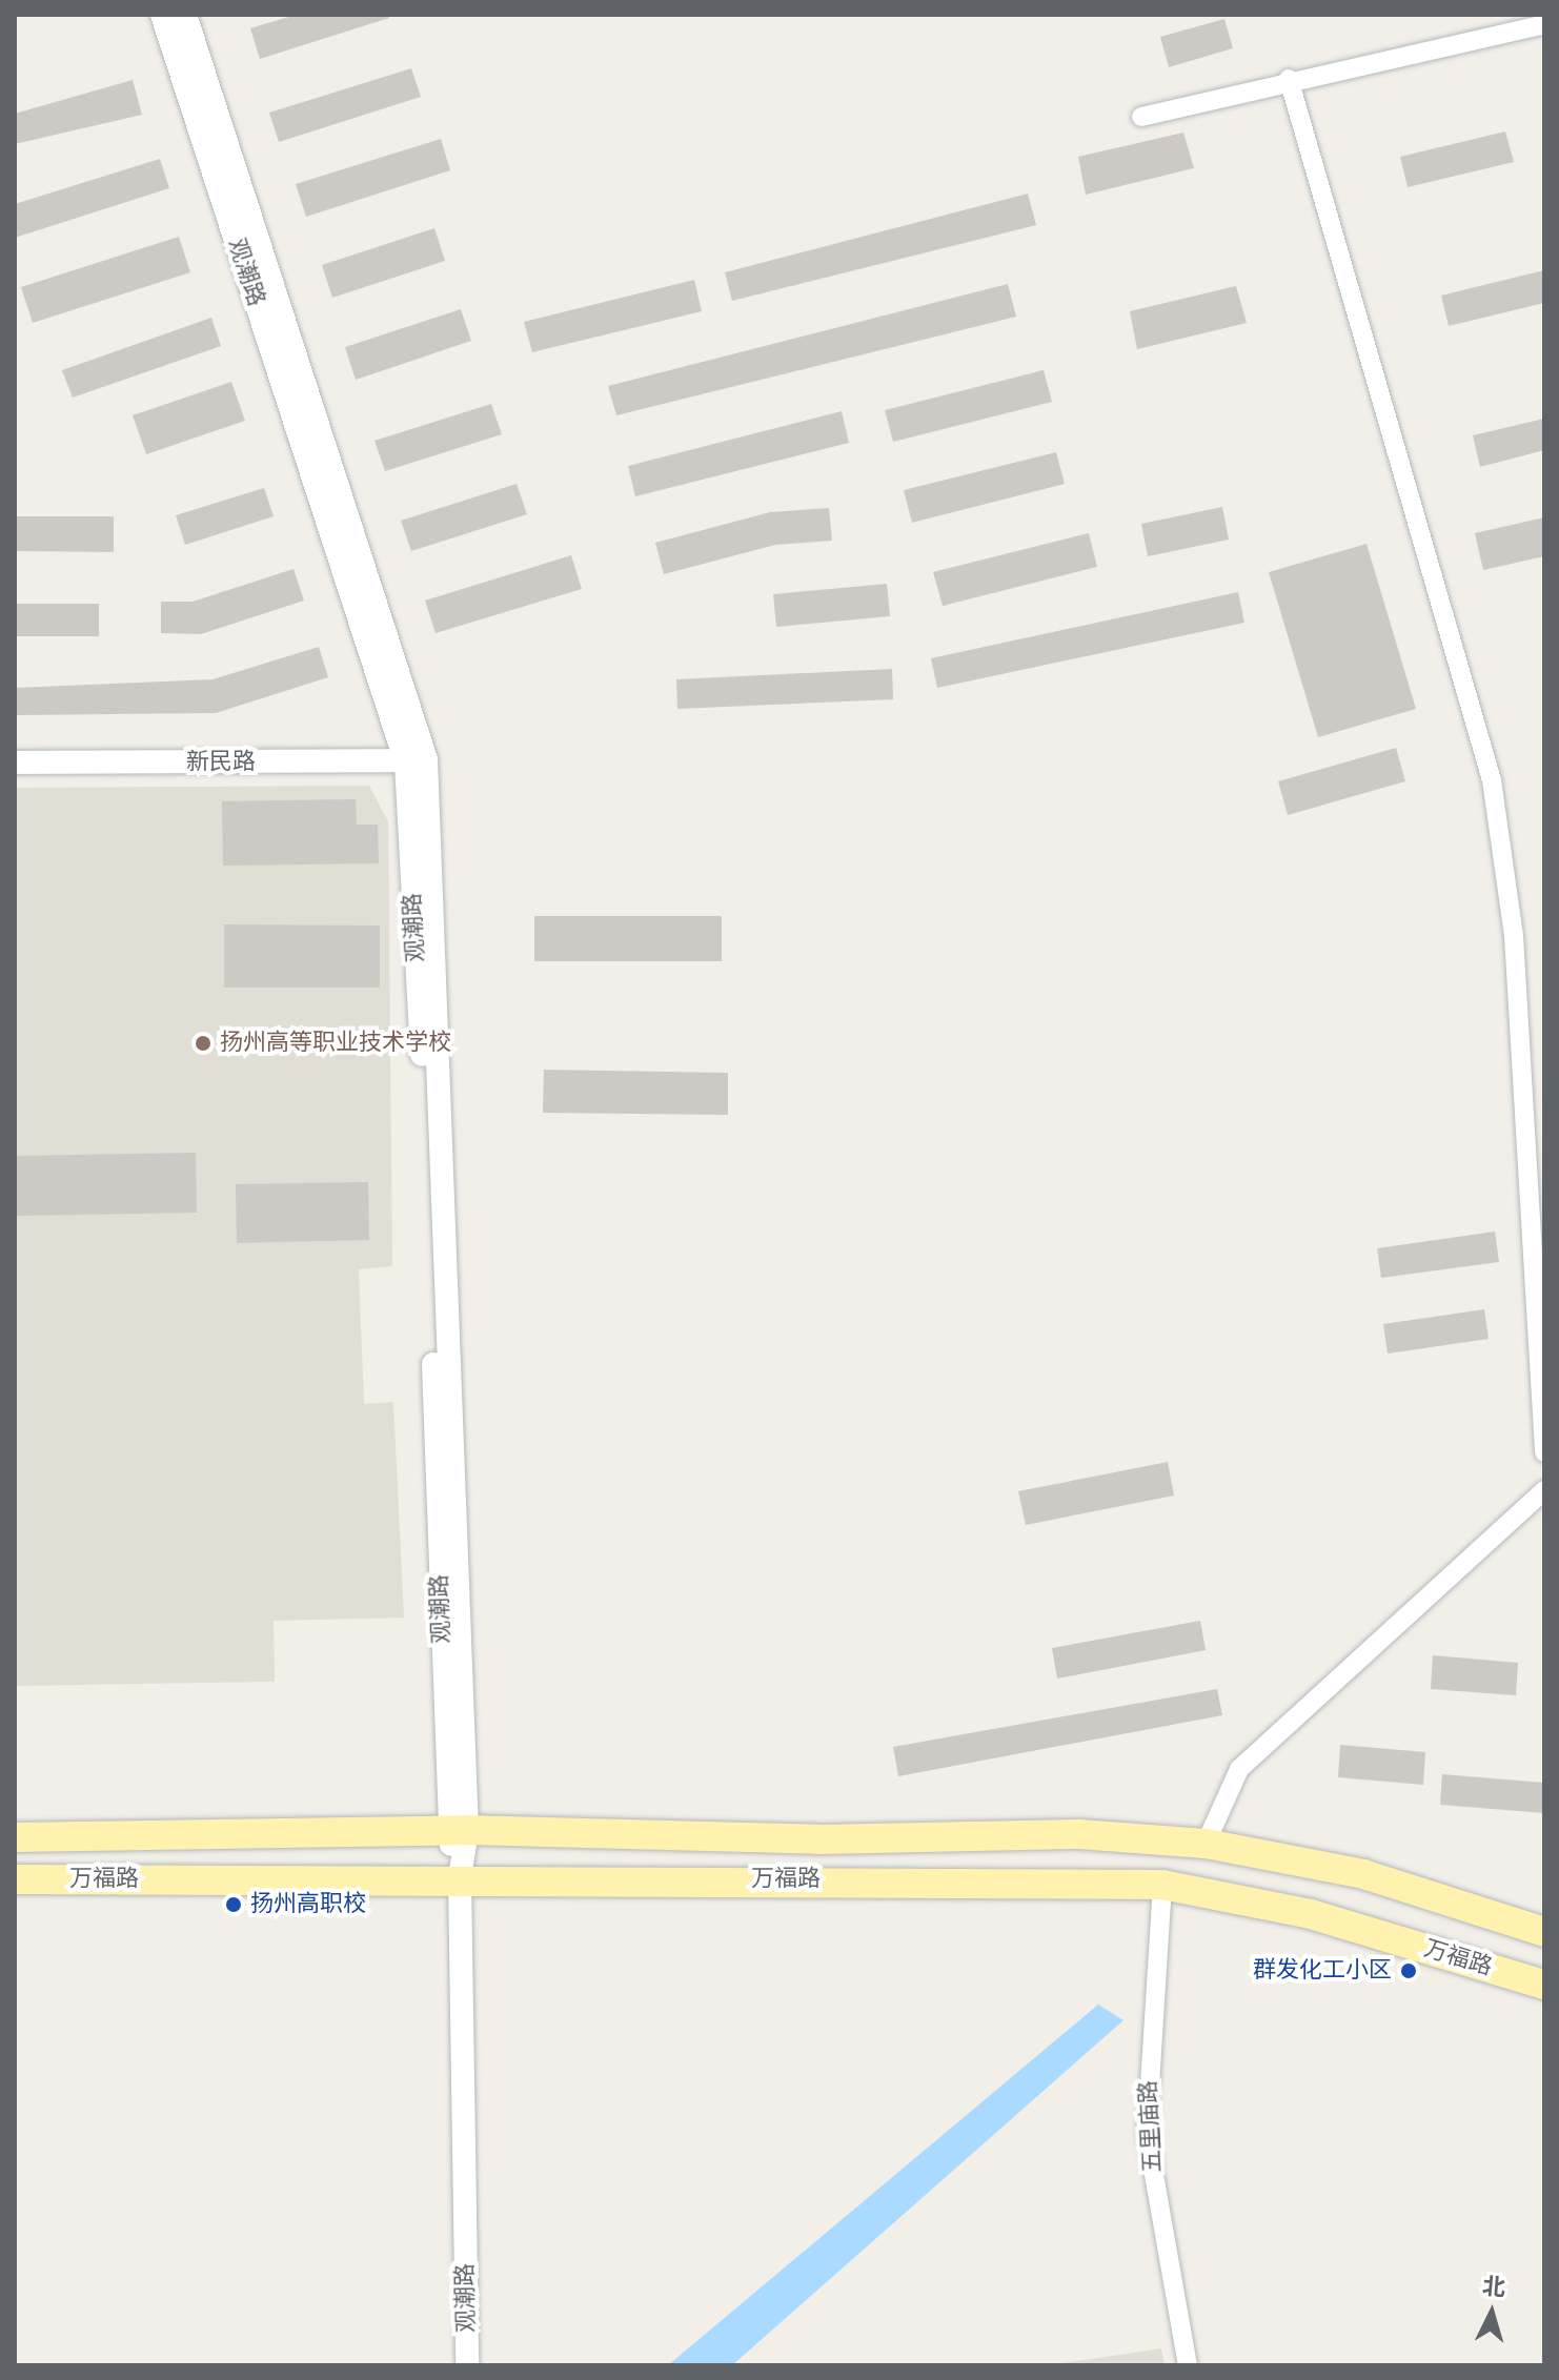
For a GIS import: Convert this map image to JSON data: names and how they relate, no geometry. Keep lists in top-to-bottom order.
{
  "streets": {
    "main road": ["万福路"],
    "street": ["观潮路", "新民路", "五里庙路"]
  },
  "crossings": [
    ["观潮路", "新民路"],
    ["观潮路", "万福路"],
    ["万福路", "五里庙路"]
  ],
  "places": ["扬州高等职业技术学校", "扬州高职校", "群发化工小区"],
  "north": "top"
}
